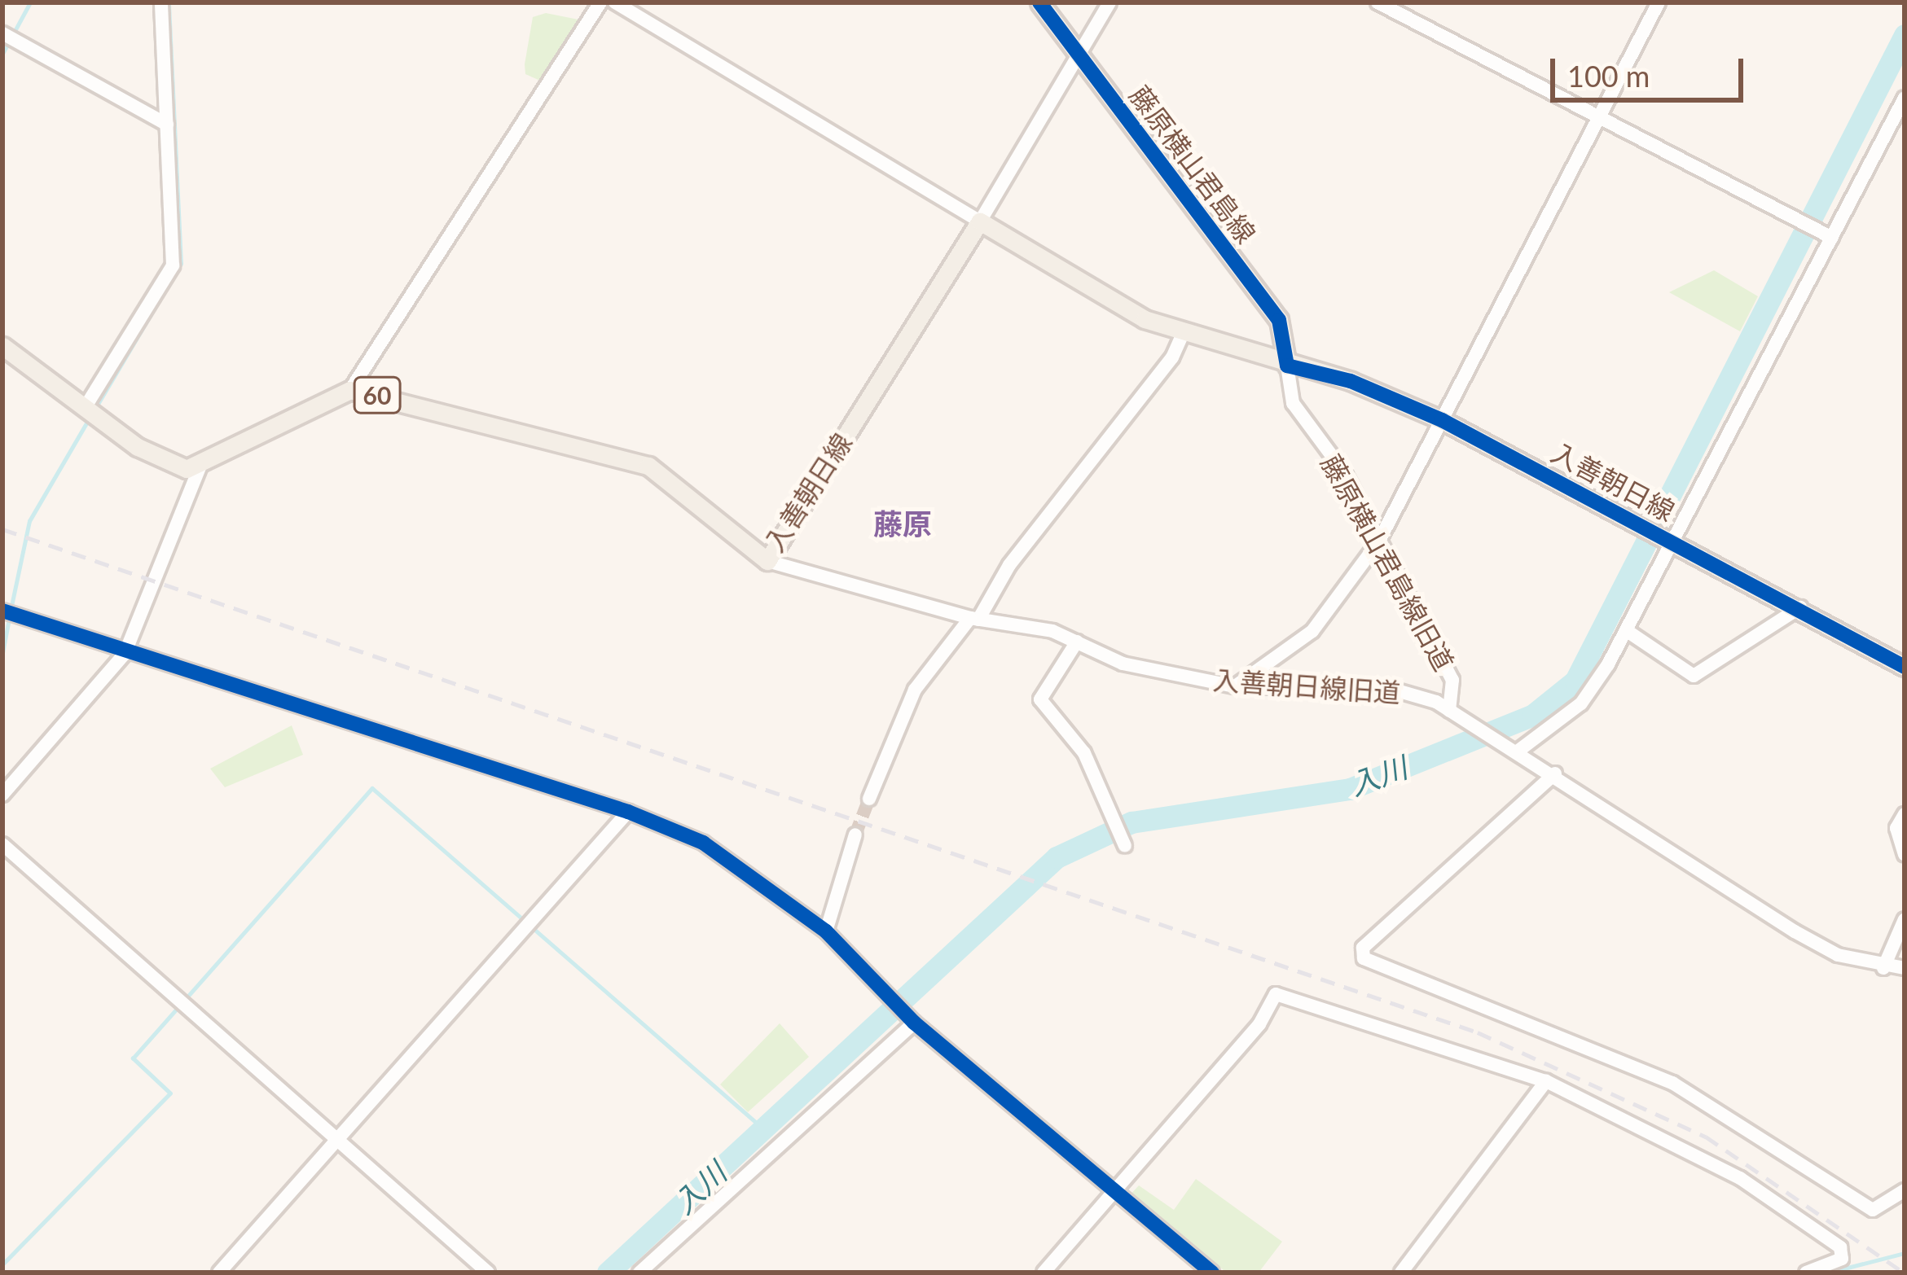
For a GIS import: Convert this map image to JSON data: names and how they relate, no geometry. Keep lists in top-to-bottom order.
{
  "streets": {
    "main road": ["藤原横山君島線", "60", "入善朝日線"],
    "street": ["藤原横山君島線旧道", "入善朝日線旧道"]
  },
  "crossings": [
    ["藤原横山君島線", "入善朝日線"],
    ["藤原横山君島線", "藤原横山君島線旧道"],
    ["60", "入善朝日線"],
    ["入善朝日線", "藤原横山君島線旧道"],
    ["入善朝日線", "入善朝日線旧道"],
    ["藤原横山君島線旧道", "入善朝日線旧道"]
  ],
  "districts": ["藤原"],
  "water": ["入川"],
  "scale_bar": "100 m"
}
